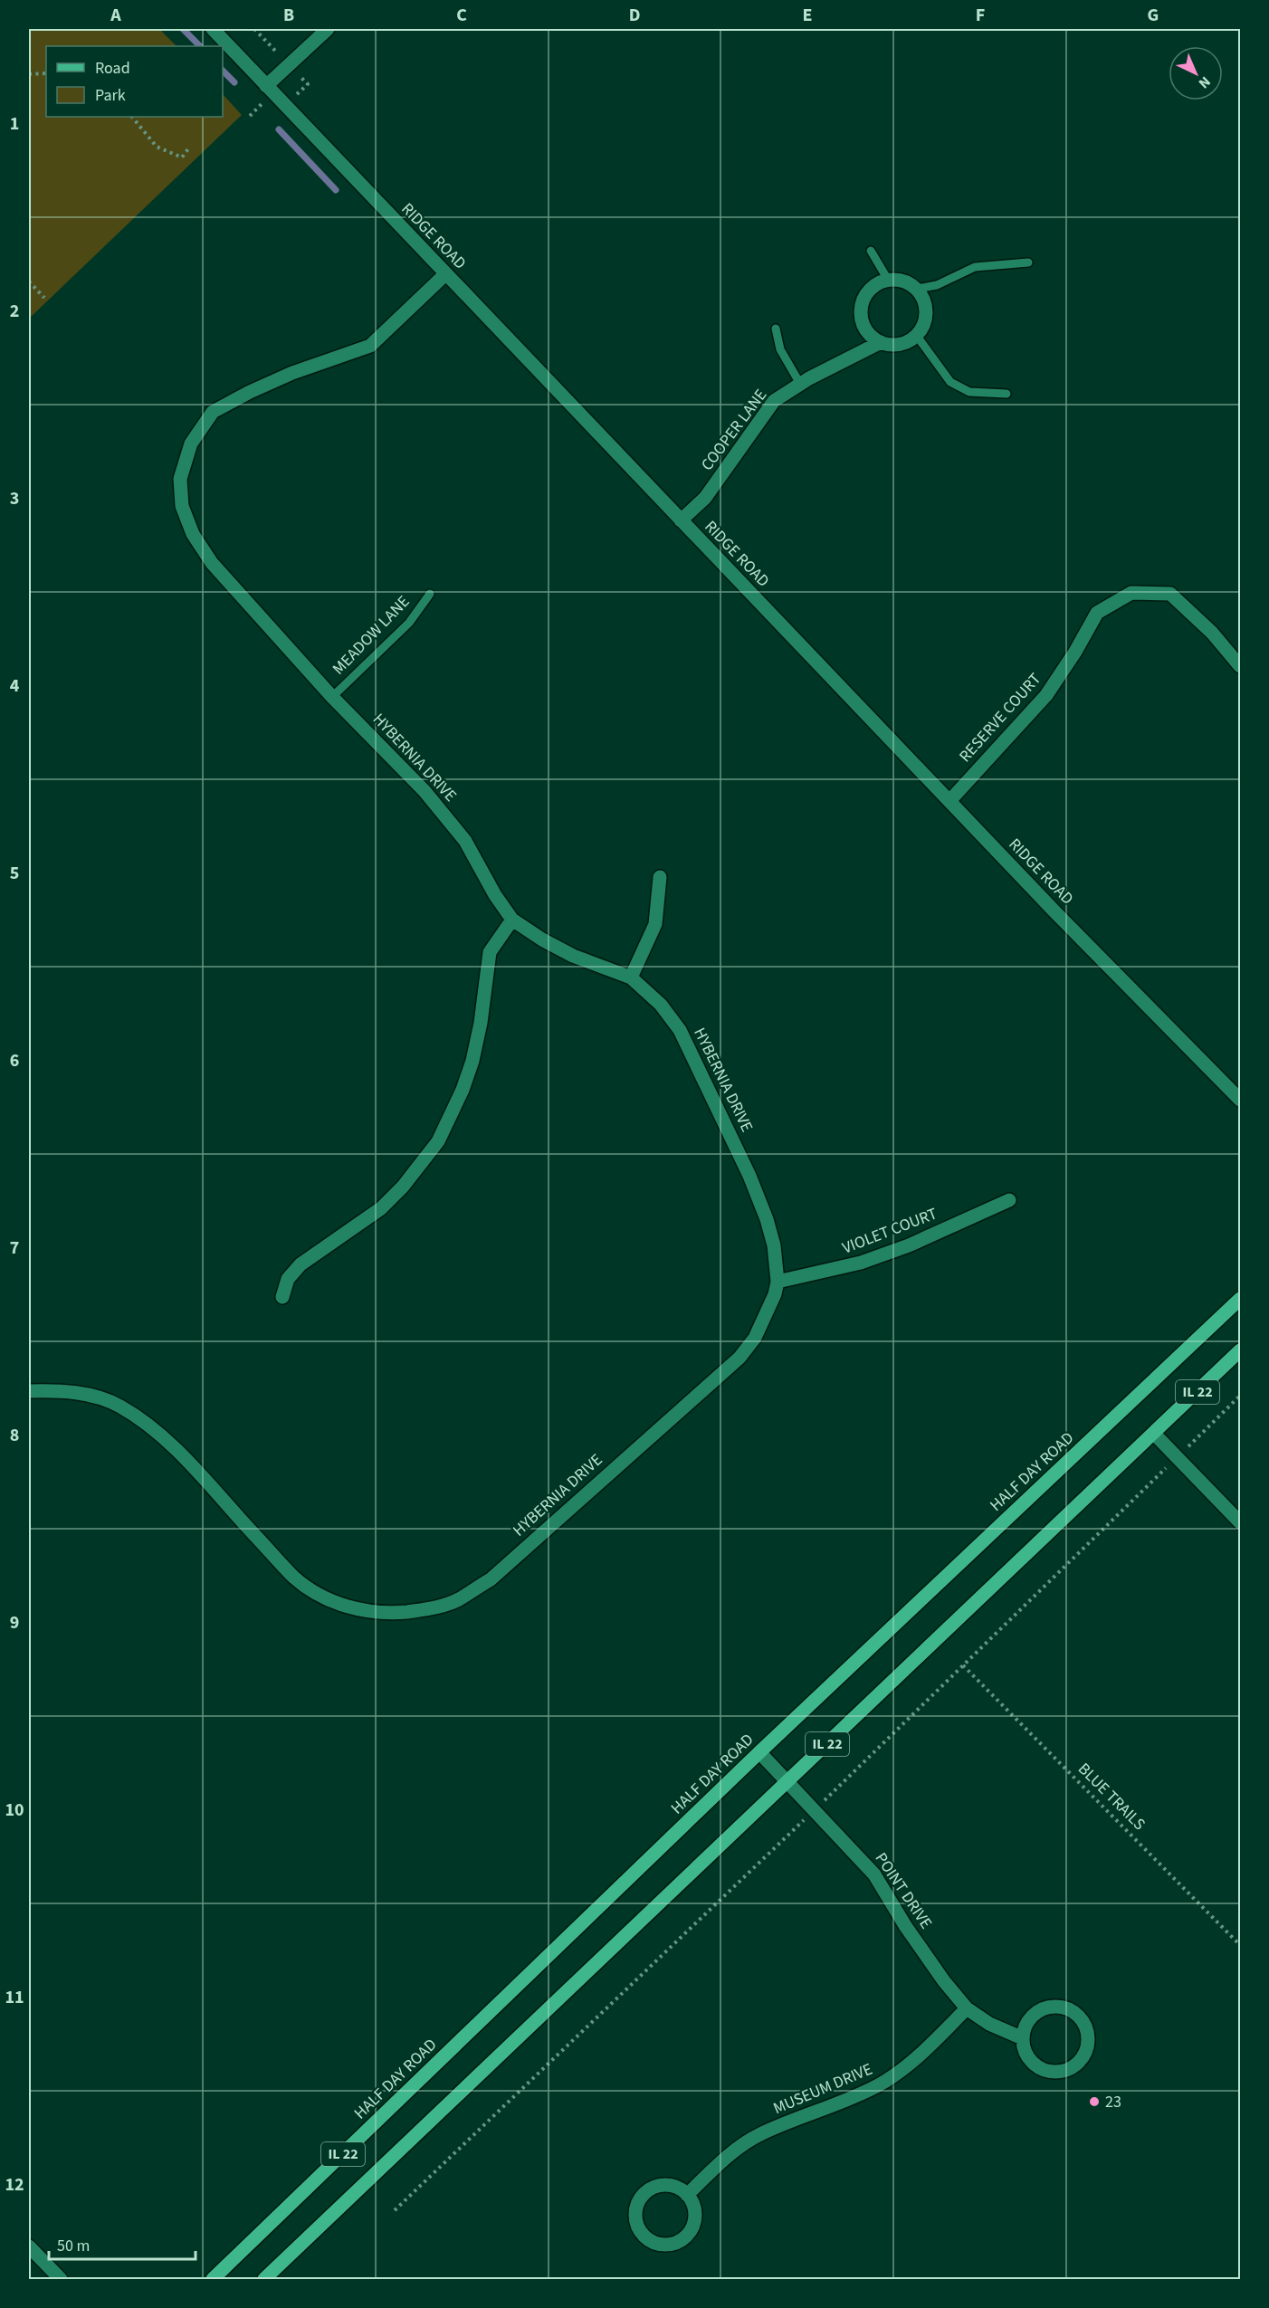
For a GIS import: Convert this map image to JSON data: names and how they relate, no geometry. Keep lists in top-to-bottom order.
{
  "streets": {
    "main road": ["IL 22", "HALF DAY ROAD"],
    "street": [
      "RIDGE ROAD",
      "COOPER LANE",
      "RESERVE COURT",
      "HYBERNIA DRIVE",
      "VIOLET COURT",
      "POINT DRIVE",
      "MUSEUM DRIVE"
    ],
    "lane": ["MEADOW LANE"],
    "path": ["BLUE TRAILS"]
  },
  "crossings": [
    ["RIDGE ROAD", "COOPER LANE"],
    ["RIDGE ROAD", "RESERVE COURT"],
    ["RIDGE ROAD", "HYBERNIA DRIVE"],
    ["MEADOW LANE", "HYBERNIA DRIVE"],
    ["HYBERNIA DRIVE", "VIOLET COURT"],
    ["IL 22", "POINT DRIVE"],
    ["HALF DAY ROAD", "POINT DRIVE"],
    ["POINT DRIVE", "MUSEUM DRIVE"]
  ],
  "places": ["23"],
  "legend": ["Road", "Park"],
  "scale_bar": "50 m",
  "north": "bottom right",
  "grid": {
    "columns": [
      "A",
      "B",
      "C",
      "D",
      "E",
      "F",
      "G"
    ],
    "rows": [
      "1",
      "2",
      "3",
      "4",
      "5",
      "6",
      "7",
      "8",
      "9",
      "10",
      "11",
      "12"
    ]
  }
}
